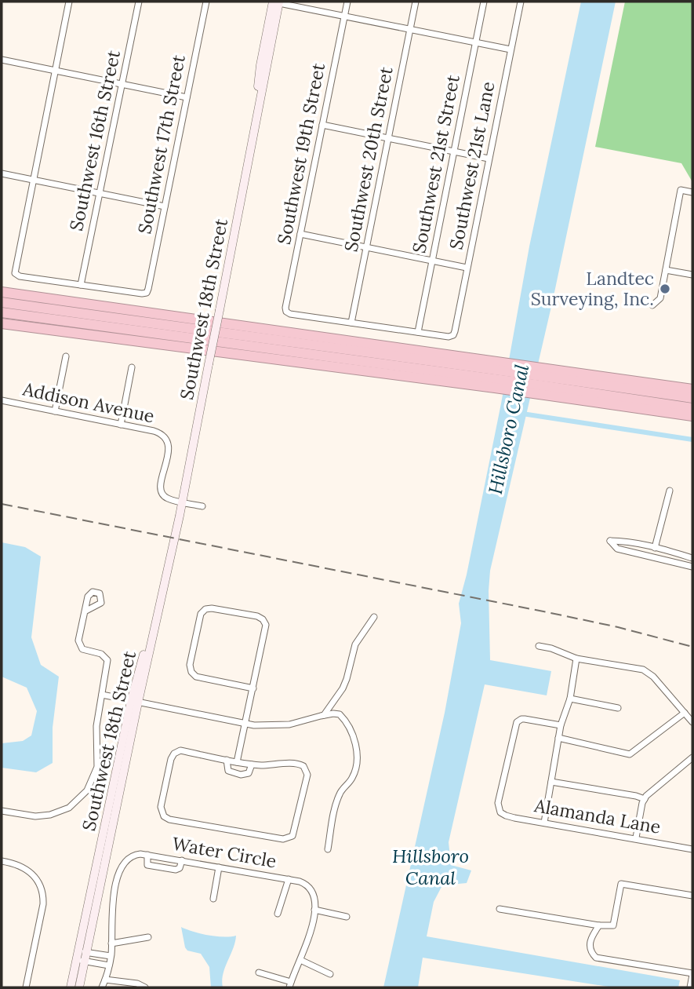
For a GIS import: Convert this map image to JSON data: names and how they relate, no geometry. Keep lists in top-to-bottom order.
{
  "streets": {
    "main road": ["Southwest 18th Street"],
    "street": [
      "Southwest 16th Street",
      "Southwest 17th Street",
      "Southwest 19th Street",
      "Southwest 20th Street",
      "Southwest 21st Street",
      "Southwest 21st Lane",
      "Addison Avenue",
      "Alamanda Lane",
      "Water Circle"
    ]
  },
  "crossings": [
    ["Southwest 16th Street", "Southwest 17th Street"],
    ["Southwest 19th Street", "Southwest 20th Street"],
    ["Southwest 21st Street", "Southwest 21st Lane"],
    ["Southwest 18th Street", "Addison Avenue"]
  ],
  "water": ["Hillsboro Canal"],
  "places": ["Landtec Surveying, Inc."]
}
